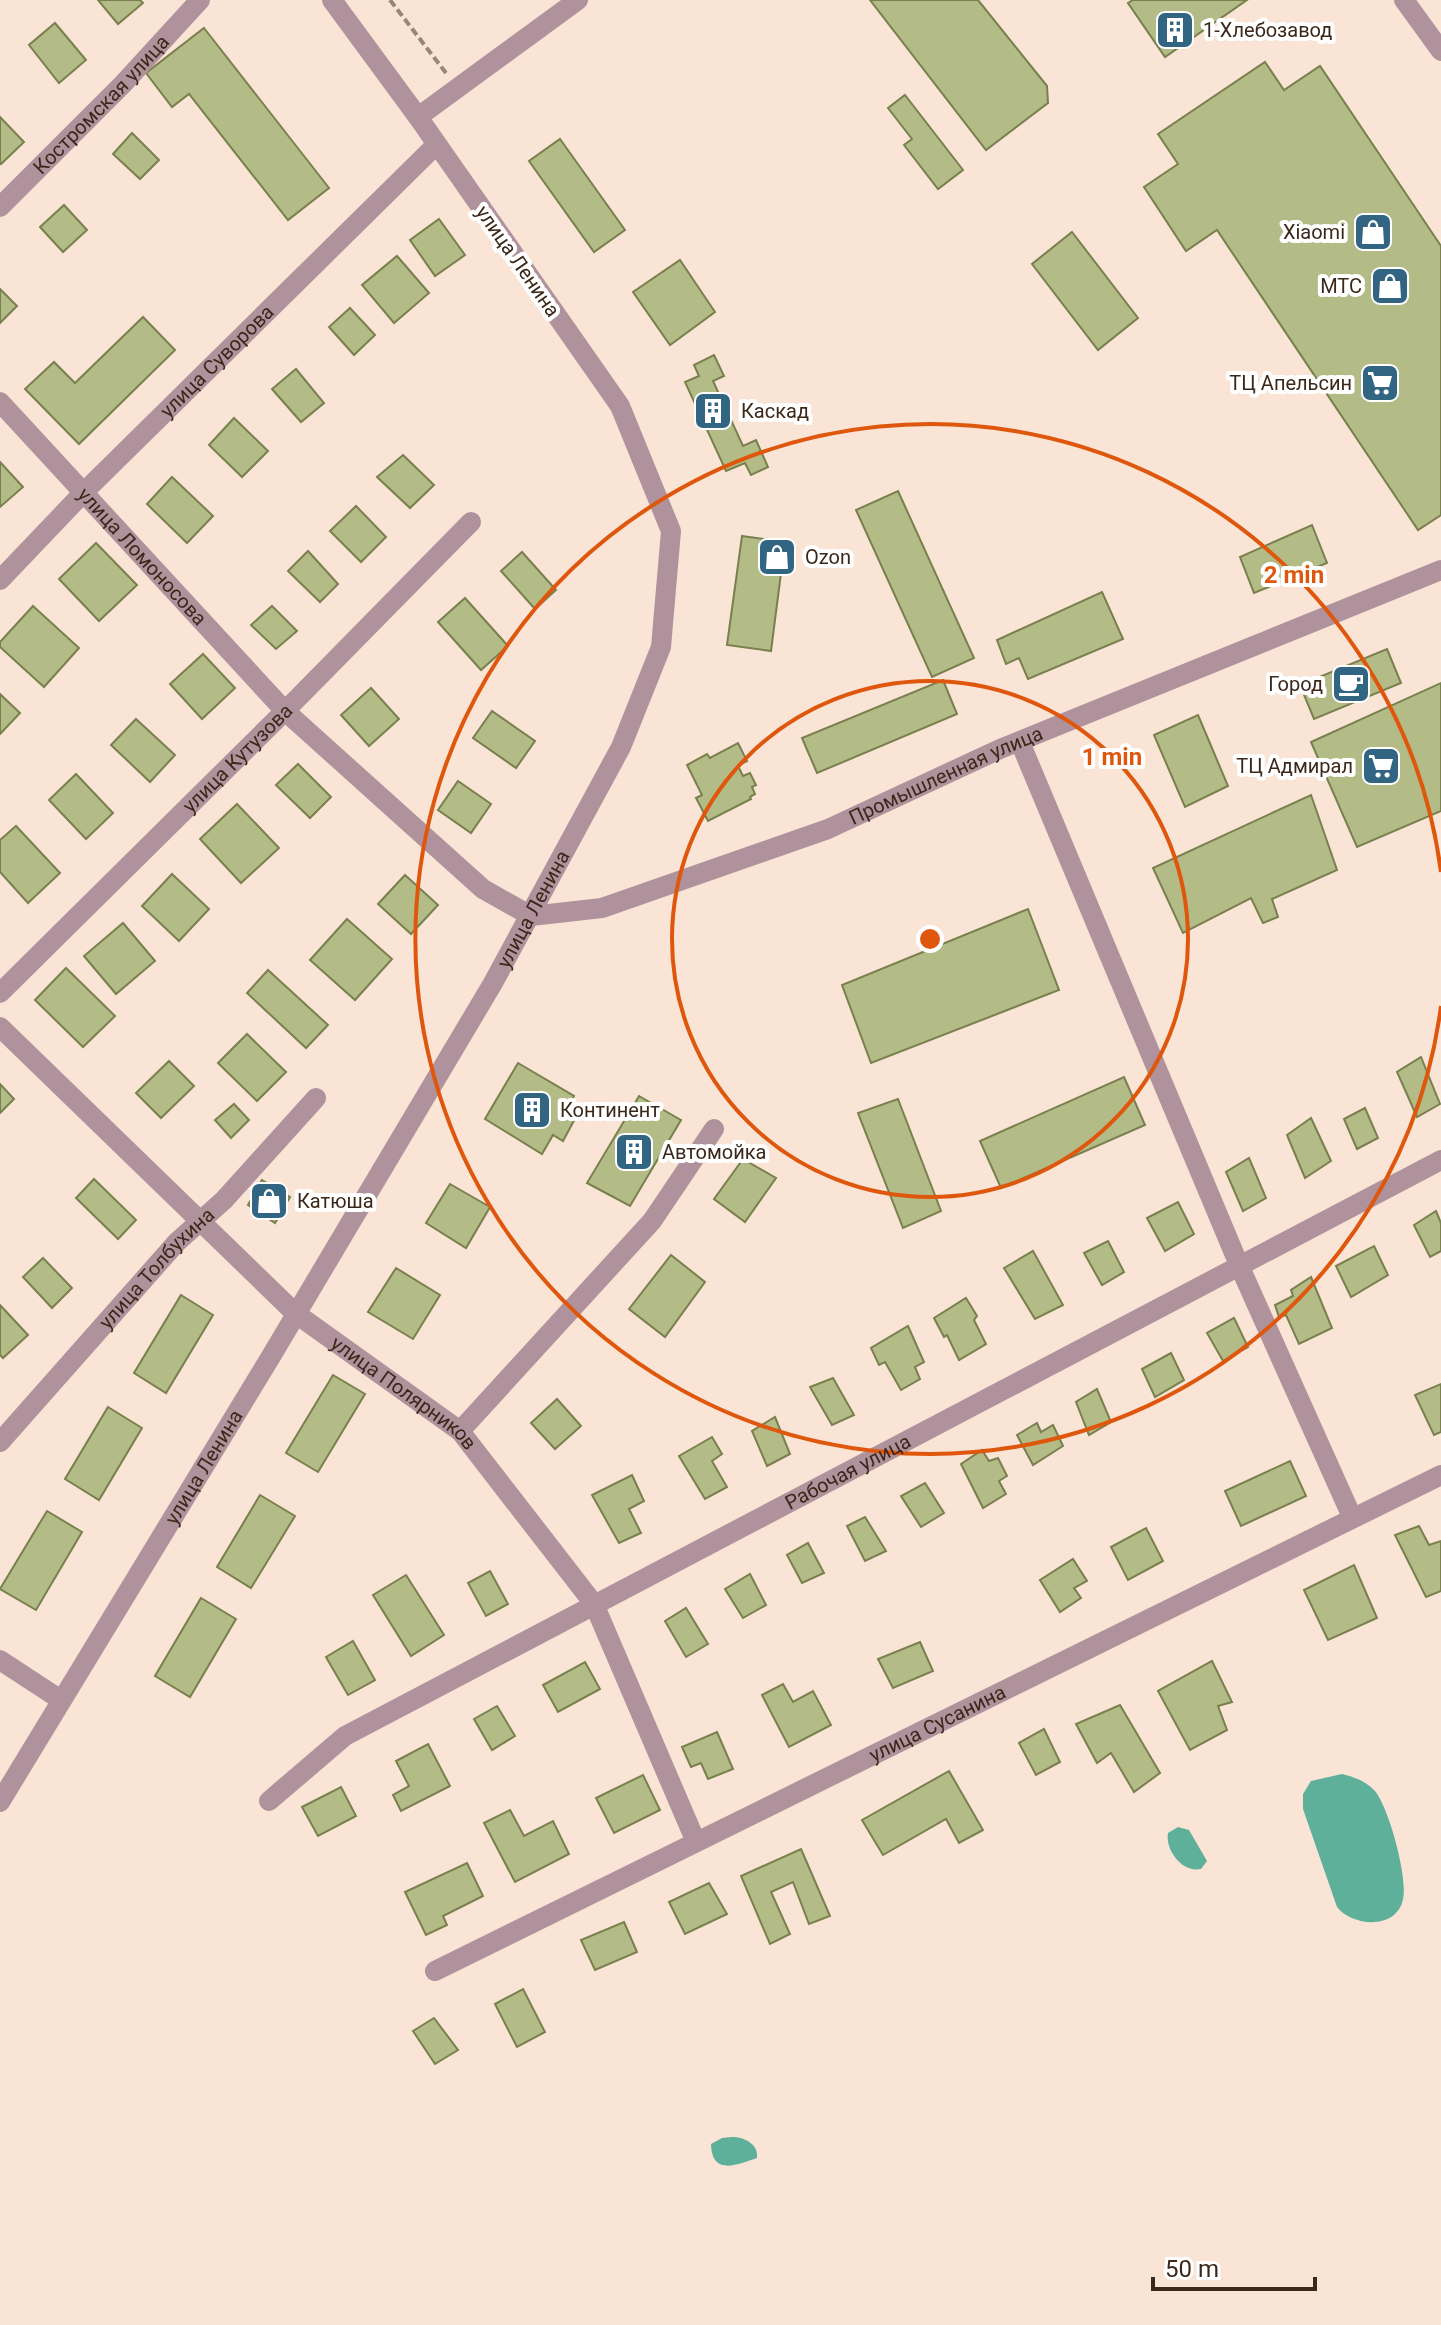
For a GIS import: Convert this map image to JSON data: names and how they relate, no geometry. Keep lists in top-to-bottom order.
{
  "streets": {
    "street": [
      "Костромская улица",
      "улица Ленина",
      "улица Суворова",
      "улица Ломоносова",
      "улица Кутузова",
      "Промышленная улица",
      "улица Толбухина",
      "улица Полярников",
      "Рабочая улица",
      "улица Сусанина"
    ]
  },
  "crossings": [
    ["улица Ленина", "улица Суворова"],
    ["улица Ленина", "улица Ломоносова"],
    ["улица Ленина", "Промышленная улица"],
    ["улица Ленина", "улица Полярников"],
    ["улица Суворова", "улица Ломоносова"],
    ["улица Ломоносова", "улица Кутузова"],
    ["улица Ломоносова", "Промышленная улица"],
    ["улица Толбухина", "улица Полярников"],
    ["улица Полярников", "Рабочая улица"],
    ["улица Полярников", "улица Сусанина"]
  ],
  "places": {
    "building": [
      "1-Хлебозавод",
      "Каскад",
      "Континент",
      "Автомойка"
    ],
    "shop": [
      "Xiaomi",
      "МТС",
      "Ozon",
      "Катюша"
    ],
    "supermarket": ["ТЦ Апельсин", "ТЦ Адмирал"],
    "cafe": ["Город"]
  },
  "scale_bar": "50 m",
  "rings": ["2 min", "1 min"]
}
